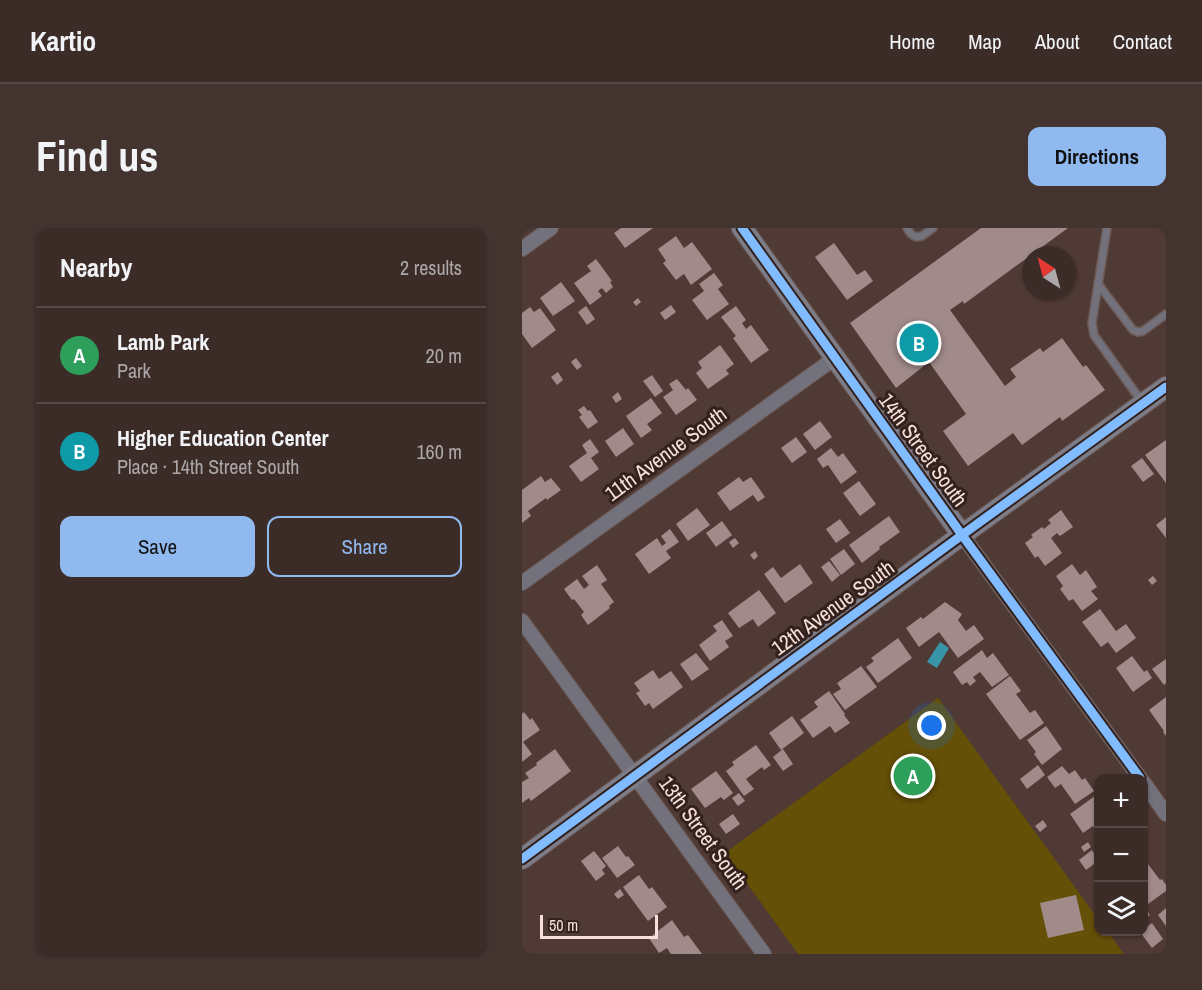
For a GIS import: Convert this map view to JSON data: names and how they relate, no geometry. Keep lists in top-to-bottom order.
{
  "streets": {
    "street": [
      "14th Street South",
      "11th Avenue South",
      "12th Avenue South",
      "13th Street South"
    ]
  },
  "crossings": [
    ["14th Street South", "11th Avenue South"],
    ["14th Street South", "12th Avenue South"],
    ["12th Avenue South", "13th Street South"]
  ],
  "scale_bar": "50 m",
  "north": "top left",
  "page": {
    "header": "Kartio",
    "nav": [
      "Home",
      "Map",
      "About",
      "Contact"
    ],
    "buttons": [
      "Directions",
      ["Save", "Share"]
    ],
    "title": "Find us",
    "heading": ["Nearby", "2 results"],
    "list": [
      {
        "mark": "A",
        "name": "Lamb Park",
        "note": "Park",
        "value": "20 m"
      },
      {
        "mark": "B",
        "name": "Higher Education Center",
        "note": "Place · 14th Street South",
        "value": "160 m"
      }
    ],
    "pins": ["B", "A"],
    "map_buttons": ["+", "−"],
    "scale": "50 m"
  }
}
